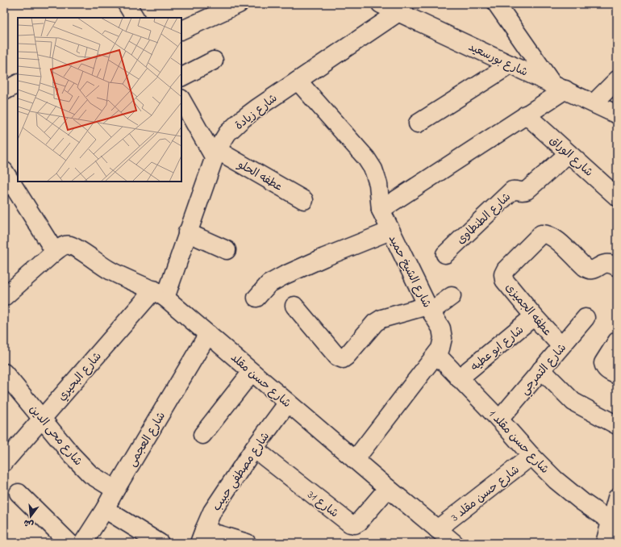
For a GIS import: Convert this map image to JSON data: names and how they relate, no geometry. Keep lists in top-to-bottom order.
{
  "streets": {
    "street": [
      "شارع بورسعيد",
      "شارع زيادة",
      "شارع الوراق",
      "عطفه الحلو",
      "شارع الطنطاوى",
      "شارع الشيخ حميد",
      "عطفه الجميزى",
      "شارع ابو عطيه",
      "شارع التمرجي",
      "شارع البحيري",
      "شارع حسن مقلد",
      "شارع محى الدين",
      "شارع العجمى",
      "شارع حسن مقلد 1",
      "شارع مصطفى حبيب",
      "شارع حسن مقلد 3",
      "شارع 31"
    ]
  },
  "crossings": [
    ["شارع بورسعيد", "شارع زيادة"],
    ["شارع زيادة", "عطفه الحلو"],
    ["شارع زيادة", "شارع الشيخ حميد"],
    ["شارع زيادة", "شارع البحيري"],
    ["شارع زيادة", "شارع حسن مقلد"],
    ["شارع الوراق", "شارع الطنطاوى"],
    ["شارع الشيخ حميد", "شارع حسن مقلد"],
    ["شارع الشيخ حميد", "شارع حسن مقلد 1"],
    ["عطفه الجميزى", "شارع ابو عطيه"],
    ["عطفه الجميزى", "شارع التمرجي"],
    ["شارع ابو عطيه", "شارع حسن مقلد 1"],
    ["شارع التمرجي", "شارع حسن مقلد 1"],
    ["شارع البحيري", "شارع حسن مقلد"],
    ["شارع البحيري", "شارع محى الدين"],
    ["شارع حسن مقلد", "شارع العجمى"],
    ["شارع حسن مقلد", "شارع مصطفى حبيب"],
    ["شارع حسن مقلد", "شارع حسن مقلد 3"],
    ["شارع حسن مقلد", "شارع 31"],
    ["شارع محى الدين", "شارع العجمى"],
    ["شارع حسن مقلد 1", "شارع حسن مقلد 3"],
    ["شارع مصطفى حبيب", "شارع 31"]
  ],
  "north": "bottom"
}
